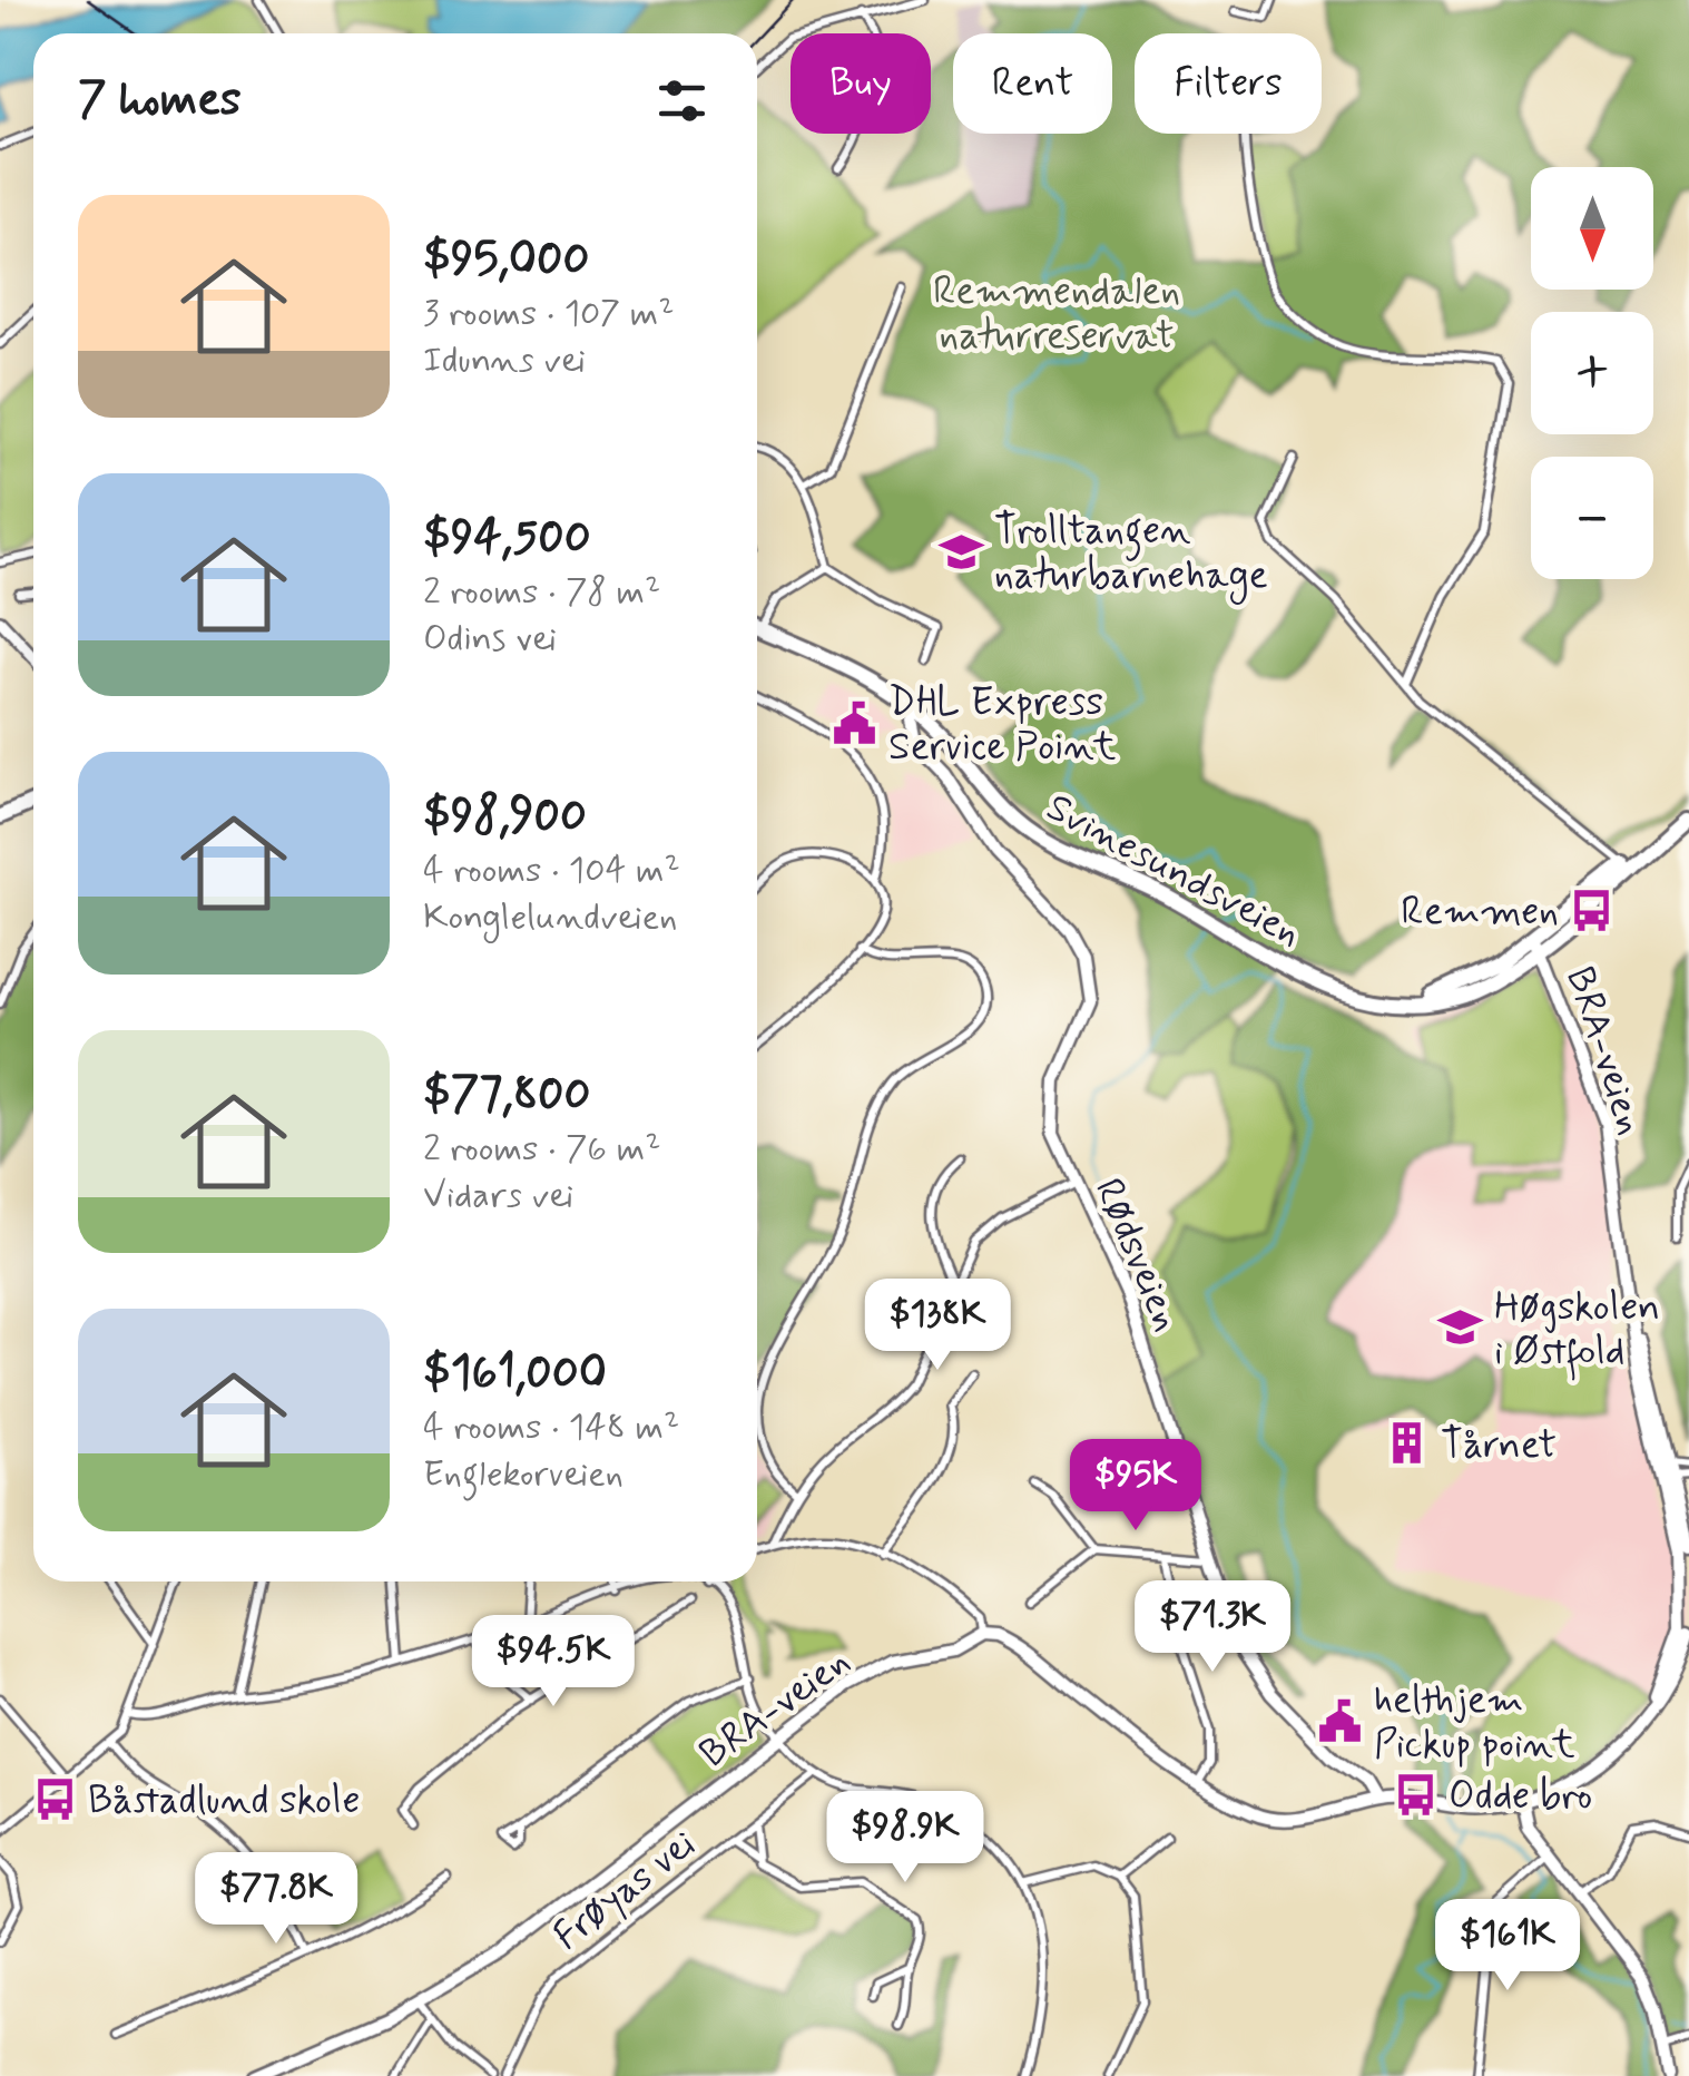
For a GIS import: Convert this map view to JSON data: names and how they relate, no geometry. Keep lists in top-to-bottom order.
{
  "streets": {
    "highway": ["Svinesundsveien"],
    "main road": ["BRA-veien", "Rødsveien"],
    "street": ["Frøyas vei"]
  },
  "crossings": [
    ["Svinesundsveien", "BRA-veien"],
    ["Svinesundsveien", "Rødsveien"],
    ["BRA-veien", "Rødsveien"]
  ],
  "parks": ["Remmendalen naturreservat"],
  "places": {
    "school or university": ["Trolltangen naturbarnehage", "Høgskolen i Østfold"],
    "public building": ["DHL Express Service Point", "helthjem Pickup point"],
    "bus stop": ["Remmen", "Odde bro", "Båstadlund skole"],
    "building": ["Tårnet"]
  },
  "north": "bottom",
  "page": {
    "chip": ["Buy", "Rent", "Filters"],
    "heading": "7 homes",
    "map_buttons": ["+", "−"],
    "list": [
      {
        "name": "$95,000",
        "note": "3 rooms · 107 m² · Idunns vei"
      },
      {
        "name": "$94,500",
        "note": "2 rooms · 78 m² · Odins vei"
      },
      {
        "name": "$98,900",
        "note": "4 rooms · 104 m² · Konglelundveien"
      },
      {
        "name": "$77,800",
        "note": "2 rooms · 76 m² · Vidars vei"
      },
      {
        "name": "$161,000",
        "note": "4 rooms · 148 m² · Englekorveien"
      }
    ],
    "price": [
      "$138K",
      "$95K",
      "$71.3K",
      "$94.5K",
      "$98.9K",
      "$77.8K",
      "$161K"
    ]
  }
}
